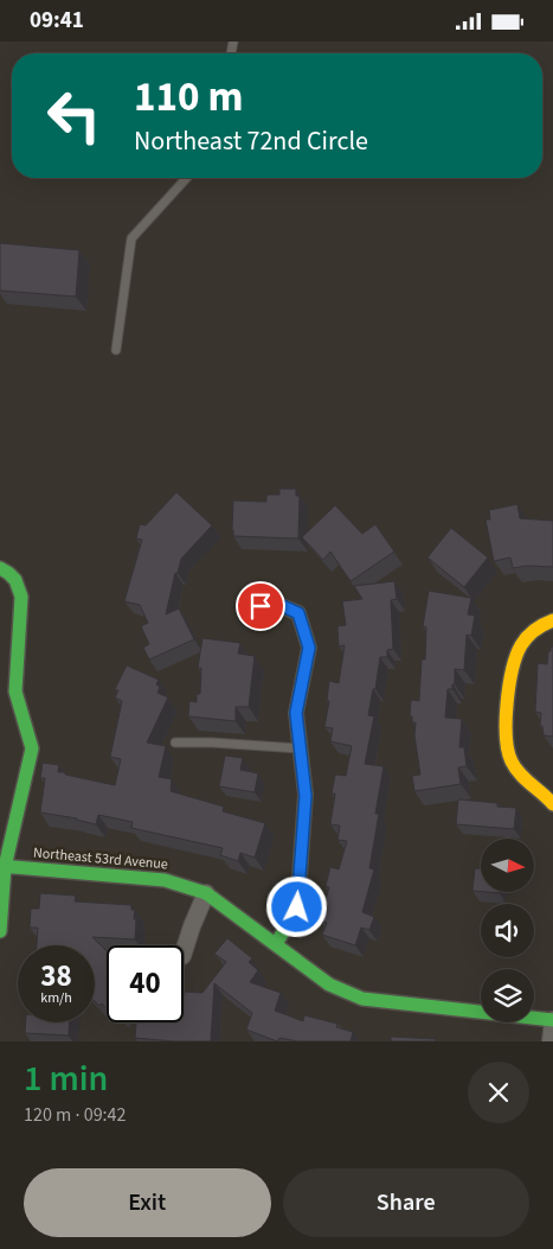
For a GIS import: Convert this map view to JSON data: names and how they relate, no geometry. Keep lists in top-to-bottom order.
{
  "streets": {
    "street": ["Northeast 53rd Avenue"]
  },
  "north": "right",
  "page": {
    "status": "09:41",
    "turn": ["110 m", "Northeast 72nd Circle"],
    "speed": "38 km/h",
    "limit": "40",
    "heading": ["1 min", "120 m · 09:42"],
    "buttons": ["Exit", "Share"]
  }
}
